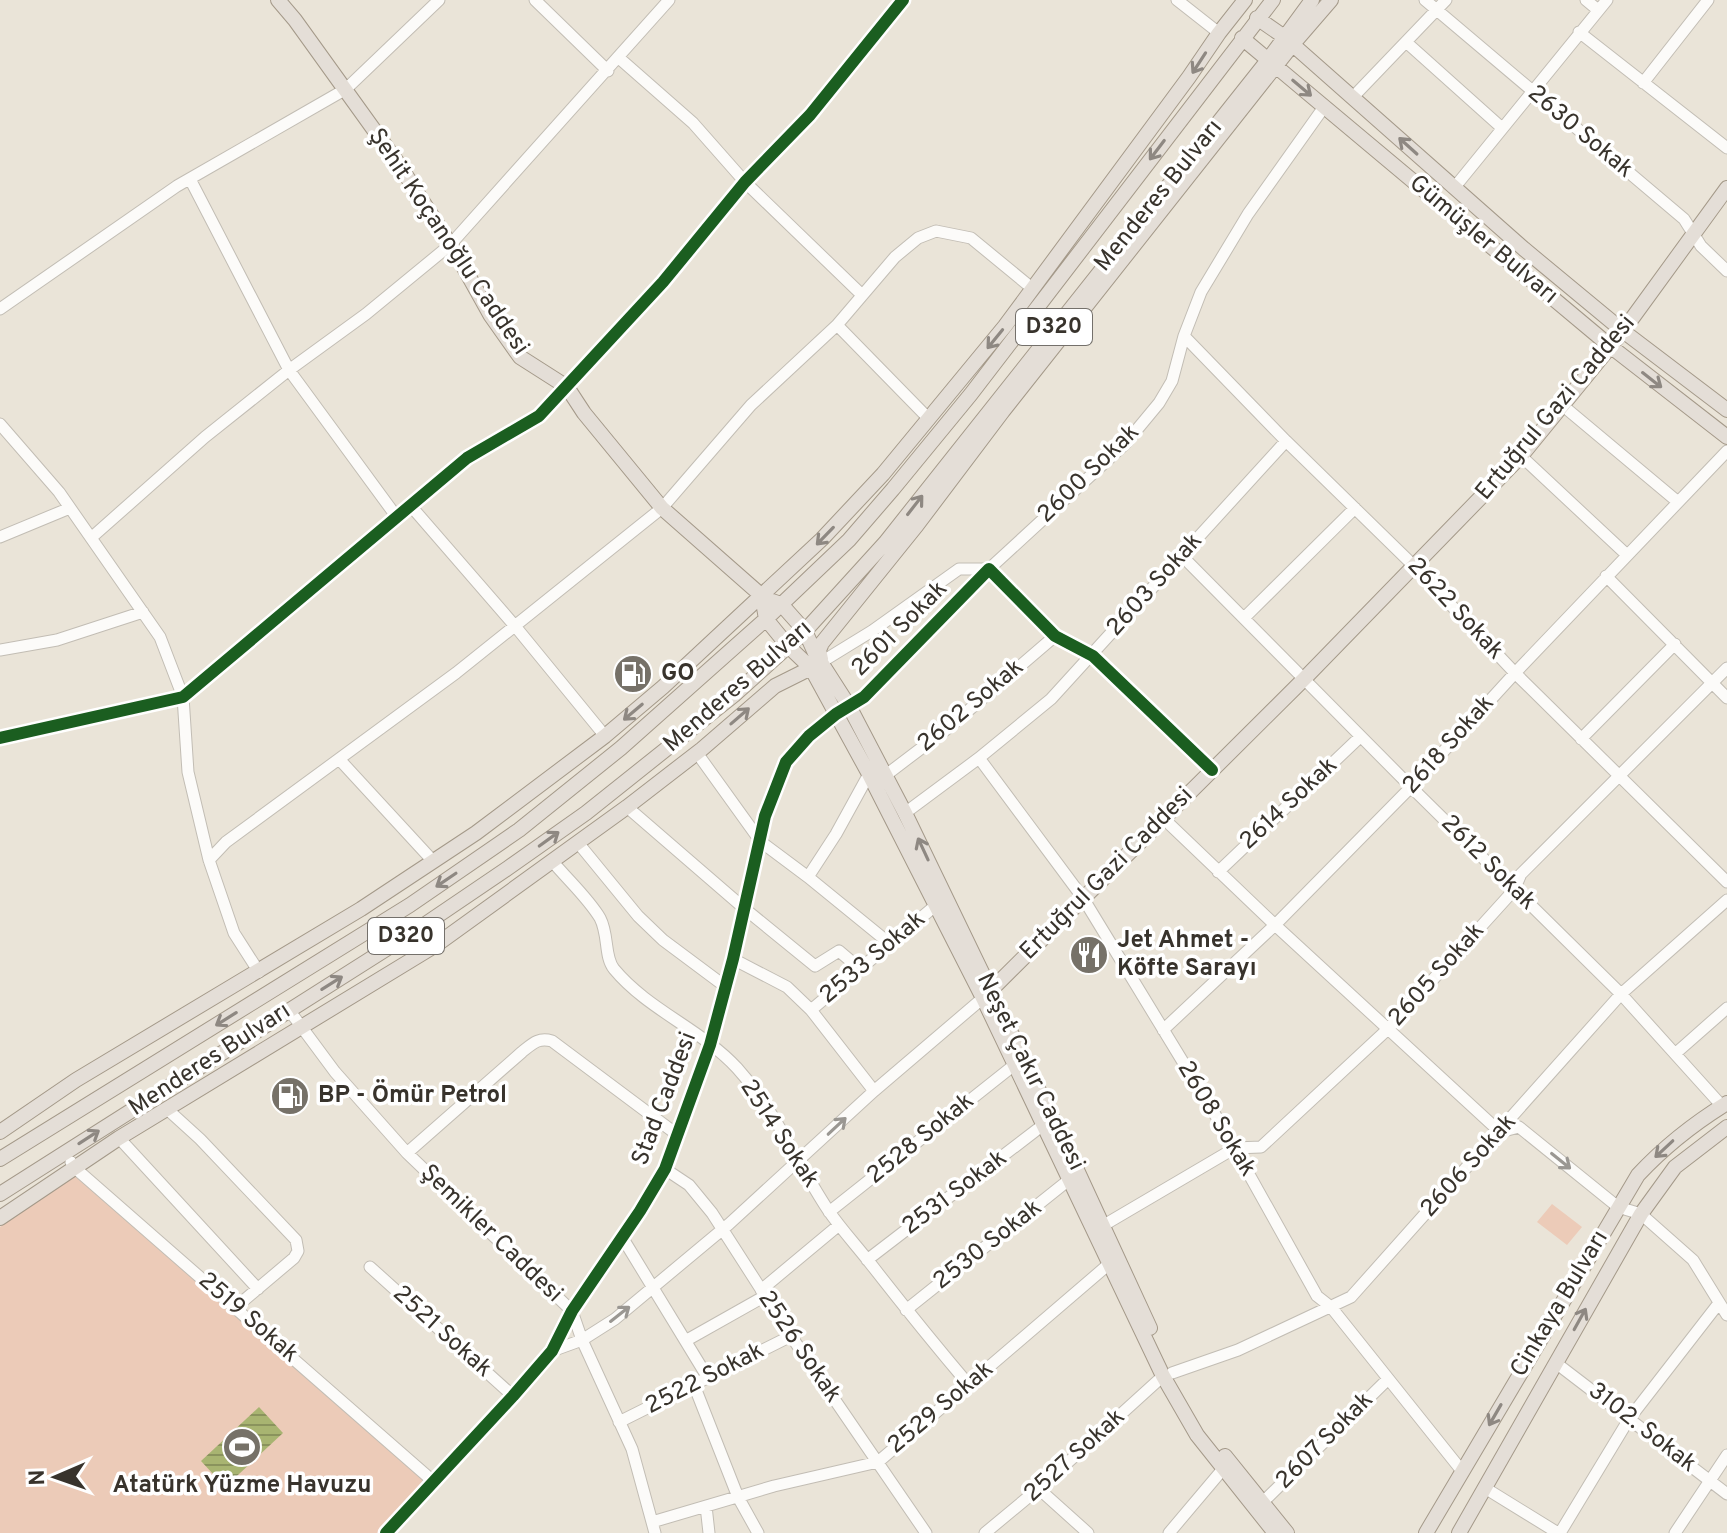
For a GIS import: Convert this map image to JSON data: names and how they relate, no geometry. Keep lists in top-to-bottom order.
{
  "streets": {
    "main road": [
      "Menderes Bulvarı",
      "Gümüşler Bulvarı",
      "Şehit Koçanoğlu Caddesi",
      "D320",
      "Ertuğrul Gazi Caddesi",
      "Neşet Çakır Caddesi",
      "Cinkaya Bulvarı"
    ],
    "street": [
      "2630 Sokak",
      "2600 Sokak",
      "2603 Sokak",
      "2622 Sokak",
      "2601 Sokak",
      "2602 Sokak",
      "2618 Sokak",
      "2614 Sokak",
      "2612 Sokak",
      "2533 Sokak",
      "2605 Sokak",
      "Stad Caddesi",
      "2608 Sokak",
      "2514 Sokak",
      "2528 Sokak",
      "2606 Sokak",
      "2531 Sokak",
      "Şemikler Caddesi",
      "2530 Sokak",
      "2519 Sokak",
      "2521 Sokak",
      "2526 Sokak",
      "2522 Sokak",
      "2529 Sokak",
      "3102. Sokak",
      "2607 Sokak",
      "2527 Sokak"
    ]
  },
  "crossings": [
    ["2630 Sokak", "Ertuğrul Gazi Caddesi"],
    ["Menderes Bulvarı", "Gümüşler Bulvarı"],
    ["Menderes Bulvarı", "Şehit Koçanoğlu Caddesi"],
    ["Menderes Bulvarı", "Neşet Çakır Caddesi"],
    ["Menderes Bulvarı", "Şemikler Caddesi"],
    ["Menderes Bulvarı", "2519 Sokak"],
    ["Gümüşler Bulvarı", "Ertuğrul Gazi Caddesi"],
    ["Gümüşler Bulvarı", "2600 Sokak"],
    ["Şehit Koçanoğlu Caddesi", "Neşet Çakır Caddesi"],
    ["Ertuğrul Gazi Caddesi", "2622 Sokak"],
    ["Ertuğrul Gazi Caddesi", "2612 Sokak"],
    ["Ertuğrul Gazi Caddesi", "Neşet Çakır Caddesi"],
    ["Ertuğrul Gazi Caddesi", "Stad Caddesi"],
    ["Ertuğrul Gazi Caddesi", "2608 Sokak"],
    ["Ertuğrul Gazi Caddesi", "2514 Sokak"],
    ["Ertuğrul Gazi Caddesi", "Şemikler Caddesi"],
    ["Ertuğrul Gazi Caddesi", "2526 Sokak"],
    ["2600 Sokak", "2622 Sokak"],
    ["2600 Sokak", "2601 Sokak"],
    ["2603 Sokak", "2622 Sokak"],
    ["2603 Sokak", "2612 Sokak"],
    ["2603 Sokak", "Neşet Çakır Caddesi"],
    ["2603 Sokak", "2608 Sokak"],
    ["2622 Sokak", "2618 Sokak"],
    ["2622 Sokak", "2605 Sokak"],
    ["2601 Sokak", "Neşet Çakır Caddesi"],
    ["2601 Sokak", "Stad Caddesi"],
    ["2602 Sokak", "Neşet Çakır Caddesi"],
    ["2618 Sokak", "2612 Sokak"],
    ["2618 Sokak", "2608 Sokak"],
    ["2614 Sokak", "2612 Sokak"],
    ["2612 Sokak", "2605 Sokak"],
    ["2612 Sokak", "2606 Sokak"],
    ["2612 Sokak", "Cinkaya Bulvarı"],
    ["2533 Sokak", "Neşet Çakır Caddesi"],
    ["2605 Sokak", "Neşet Çakır Caddesi"],
    ["2605 Sokak", "2608 Sokak"],
    ["Neşet Çakır Caddesi", "Stad Caddesi"],
    ["Neşet Çakır Caddesi", "2528 Sokak"],
    ["Neşet Çakır Caddesi", "2606 Sokak"],
    ["Neşet Çakır Caddesi", "2531 Sokak"],
    ["Neşet Çakır Caddesi", "2530 Sokak"],
    ["Neşet Çakır Caddesi", "2529 Sokak"],
    ["Neşet Çakır Caddesi", "2607 Sokak"],
    ["Neşet Çakır Caddesi", "2527 Sokak"],
    ["Stad Caddesi", "2514 Sokak"],
    ["Stad Caddesi", "Şemikler Caddesi"],
    ["Stad Caddesi", "2519 Sokak"],
    ["Stad Caddesi", "2521 Sokak"],
    ["Stad Caddesi", "2526 Sokak"],
    ["2608 Sokak", "2606 Sokak"],
    ["2608 Sokak", "Cinkaya Bulvarı"],
    ["2608 Sokak", "2607 Sokak"],
    ["2514 Sokak", "2528 Sokak"],
    ["2514 Sokak", "2531 Sokak"],
    ["2514 Sokak", "2530 Sokak"],
    ["2514 Sokak", "2529 Sokak"],
    ["2606 Sokak", "2527 Sokak"],
    ["Şemikler Caddesi", "2522 Sokak"],
    ["Şemikler Caddesi", "2529 Sokak"],
    ["Cinkaya Bulvarı", "3102. Sokak"],
    ["2526 Sokak", "2522 Sokak"],
    ["2526 Sokak", "2529 Sokak"]
  ],
  "places": {
    "fuel station": ["GO", "BP - Ömür Petrol"],
    "restaurant": ["Jet Ahmet - Köfte Sarayı"],
    "sports": ["Atatürk Yüzme Havuzu"]
  },
  "north": "left"
}
